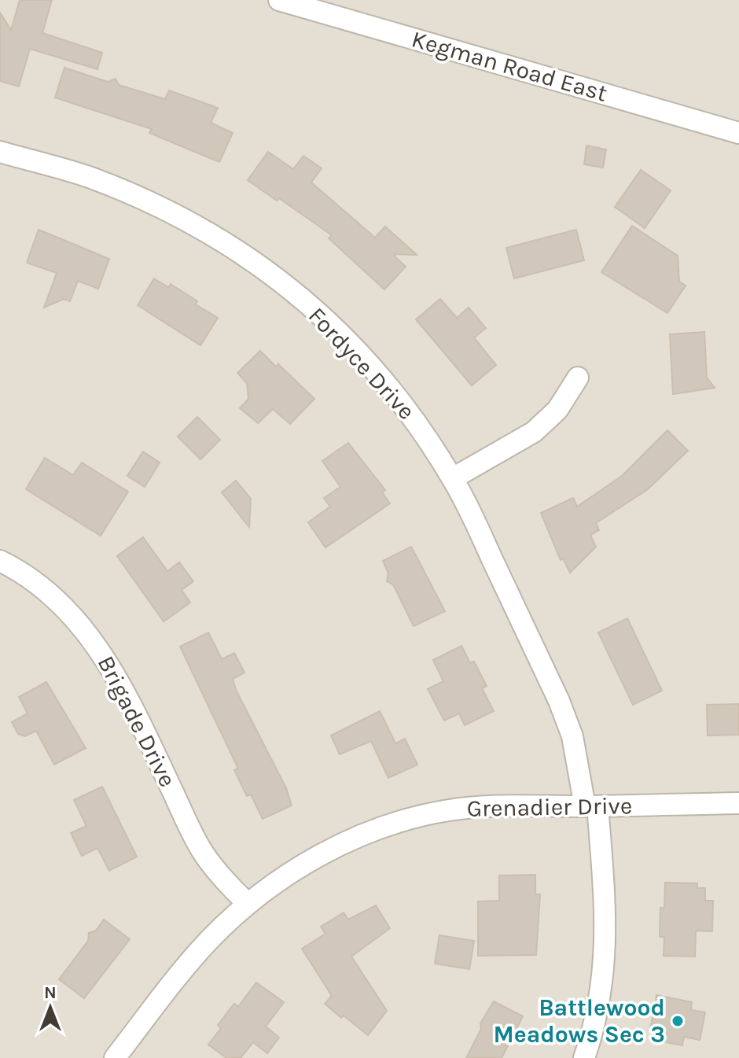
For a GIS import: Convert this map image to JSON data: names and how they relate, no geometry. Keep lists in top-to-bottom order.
{
  "streets": {
    "street": [
      "Kegman Road East",
      "Fordyce Drive",
      "Brigade Drive",
      "Grenadier Drive"
    ]
  },
  "crossings": [
    ["Fordyce Drive", "Grenadier Drive"],
    ["Brigade Drive", "Grenadier Drive"]
  ],
  "places": ["Battlewood Meadows Sec 3"],
  "north": "top"
}
